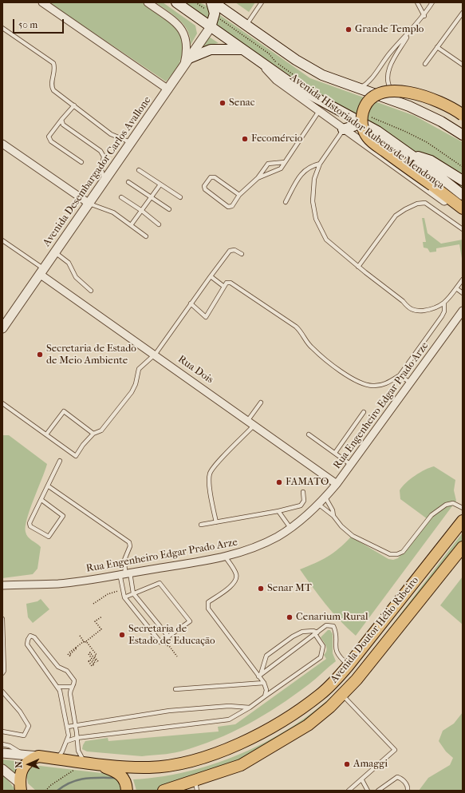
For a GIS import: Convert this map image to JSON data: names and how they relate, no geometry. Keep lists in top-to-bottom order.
{
  "streets": {
    "main road": ["Avenida Historiador Rubens de Mendonça", "Avenida Doutor Hélio Ribeiro"],
    "street": ["Avenida Desembargador Carlos Avallone", "Rua Dois", "Rua Engenheiro Edgar Prado Arze"]
  },
  "crossings": [
    ["Avenida Historiador Rubens de Mendonça", "Avenida Desembargador Carlos Avallone"],
    ["Avenida Desembargador Carlos Avallone", "Rua Dois"],
    ["Rua Dois", "Rua Engenheiro Edgar Prado Arze"]
  ],
  "places": [
    "Grande Templo",
    "Senac",
    "Fecomércio",
    "Secretaria de Estado de Meio Ambiente",
    "FAMATO",
    "Senar MT",
    "Cenarium Rural",
    "Secretaria de Estado de Educação",
    "Amaggi"
  ],
  "scale_bar": "50 m",
  "north": "left"
}
